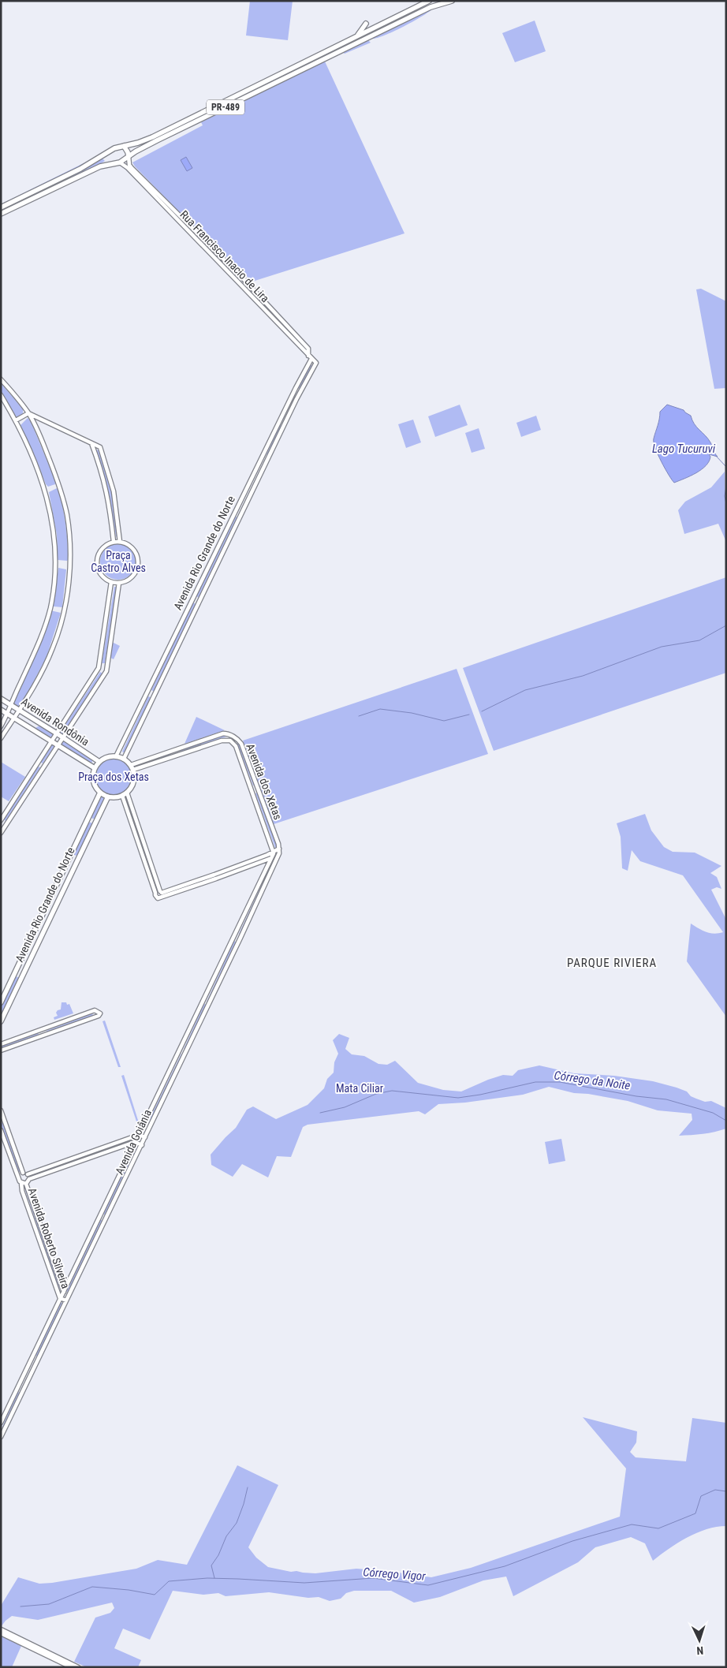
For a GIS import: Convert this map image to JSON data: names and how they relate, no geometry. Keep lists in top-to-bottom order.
{
  "streets": {
    "main road": ["PR-489", "Avenida Rio Grande do Norte", "Avenida Rondônia"],
    "street": [
      "Rua Francisco Inacio de Lira",
      "Avenida dos Xetas",
      "Avenida Goiânia",
      "Avenida Roberto Silveira"
    ]
  },
  "crossings": [
    ["PR-489", "Rua Francisco Inacio de Lira"],
    ["Rua Francisco Inacio de Lira", "Avenida Rio Grande do Norte"],
    ["Avenida Rio Grande do Norte", "Avenida Rondônia"],
    ["Avenida Rio Grande do Norte", "Avenida dos Xetas"],
    ["Avenida Rondônia", "Avenida dos Xetas"],
    ["Avenida dos Xetas", "Avenida Goiânia"],
    ["Avenida Goiânia", "Avenida Roberto Silveira"]
  ],
  "districts": ["PARQUE RIVIERA"],
  "water": ["Lago Tucuruvi", "Córrego da Noite", "Córrego Vigor"],
  "parks": ["Praça Castro Alves", "Praça dos Xetas", "Mata Ciliar"],
  "north": "bottom"
}
